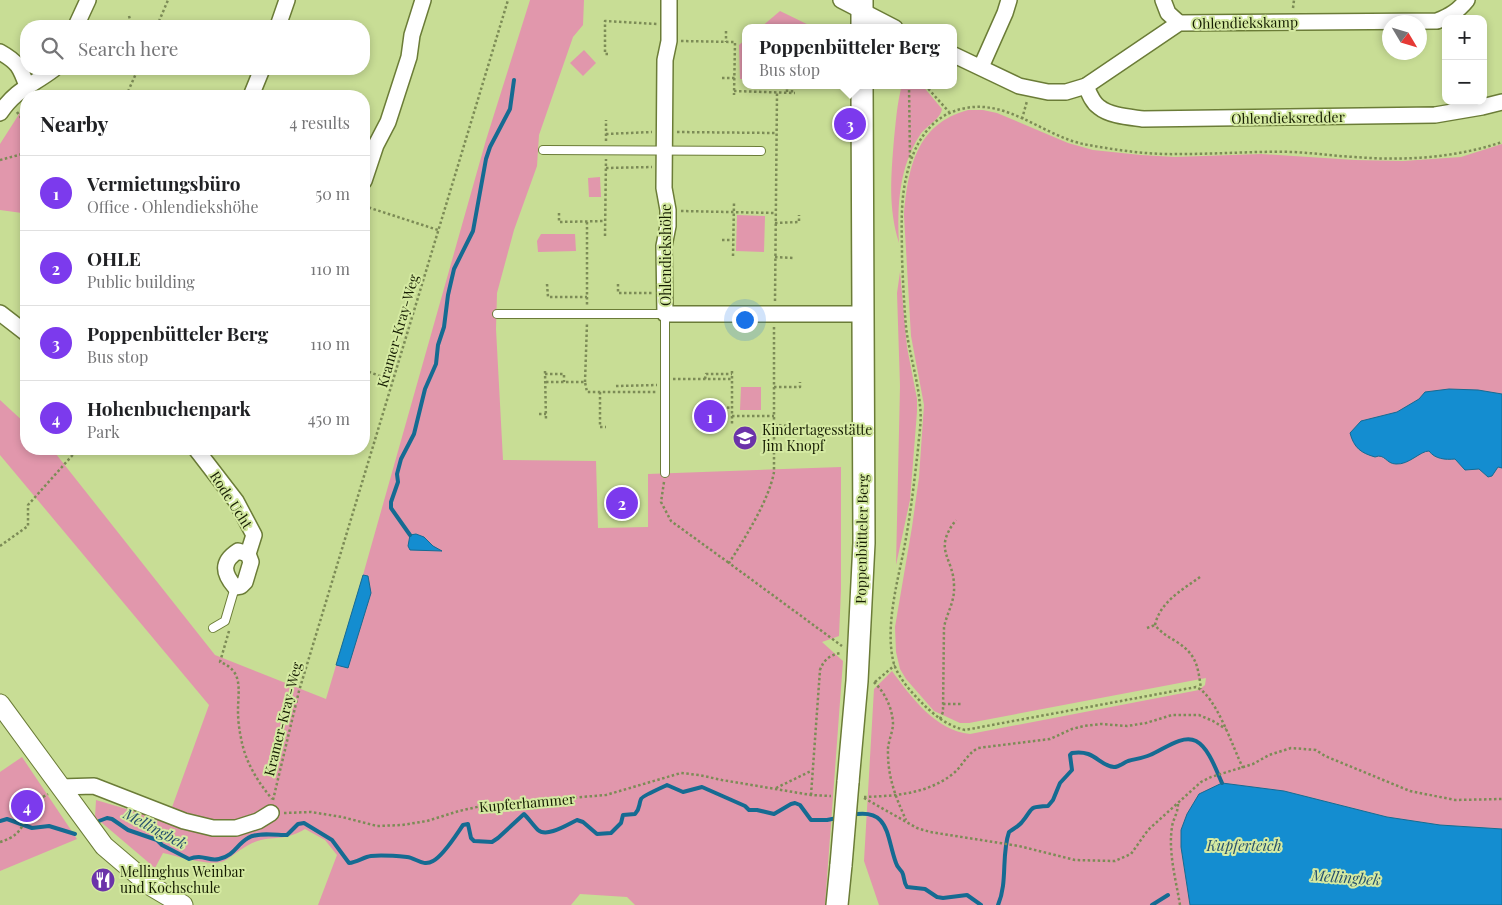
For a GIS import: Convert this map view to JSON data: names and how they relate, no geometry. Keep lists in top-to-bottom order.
{
  "streets": {
    "main road": ["Poppenbütteler Berg"],
    "street": [
      "Ohlendiekskamp",
      "Ohlendieksredder",
      "Ohlendiekshöhe",
      "Rode Ucht"
    ],
    "path": ["Kramer-Kray-Weg", "Kupferhammer"]
  },
  "crossings": [
    ["Ohlendiekskamp", "Ohlendieksredder"],
    ["Ohlendiekshöhe", "Poppenbütteler Berg"],
    ["Kramer-Kray-Weg", "Kupferhammer"],
    ["Poppenbütteler Berg", "Kupferhammer"]
  ],
  "water": ["Mellingbek", "Kupferteich"],
  "places": {
    "school or university": ["Kindertagesstätte Jim Knopf"],
    "restaurant": ["Mellinghus Weinbar und Kochschule"]
  },
  "north": "bottom right",
  "page": {
    "map_buttons": ["+", "−"],
    "search": "Search here",
    "popup": ["Poppenbütteler Berg", "Bus stop"],
    "heading": ["Nearby", "4 results"],
    "pins": [
      "3",
      "1",
      "2",
      "4"
    ],
    "list": [
      {
        "mark": "1",
        "name": "Vermietungsbüro",
        "note": "Office · Ohlendiekshöhe",
        "value": "50 m"
      },
      {
        "mark": "2",
        "name": "OHLE",
        "note": "Public building",
        "value": "110 m"
      },
      {
        "mark": "3",
        "name": "Poppenbütteler Berg",
        "note": "Bus stop",
        "value": "110 m"
      },
      {
        "mark": "4",
        "name": "Hohenbuchenpark",
        "note": "Park",
        "value": "450 m"
      }
    ]
  }
}
